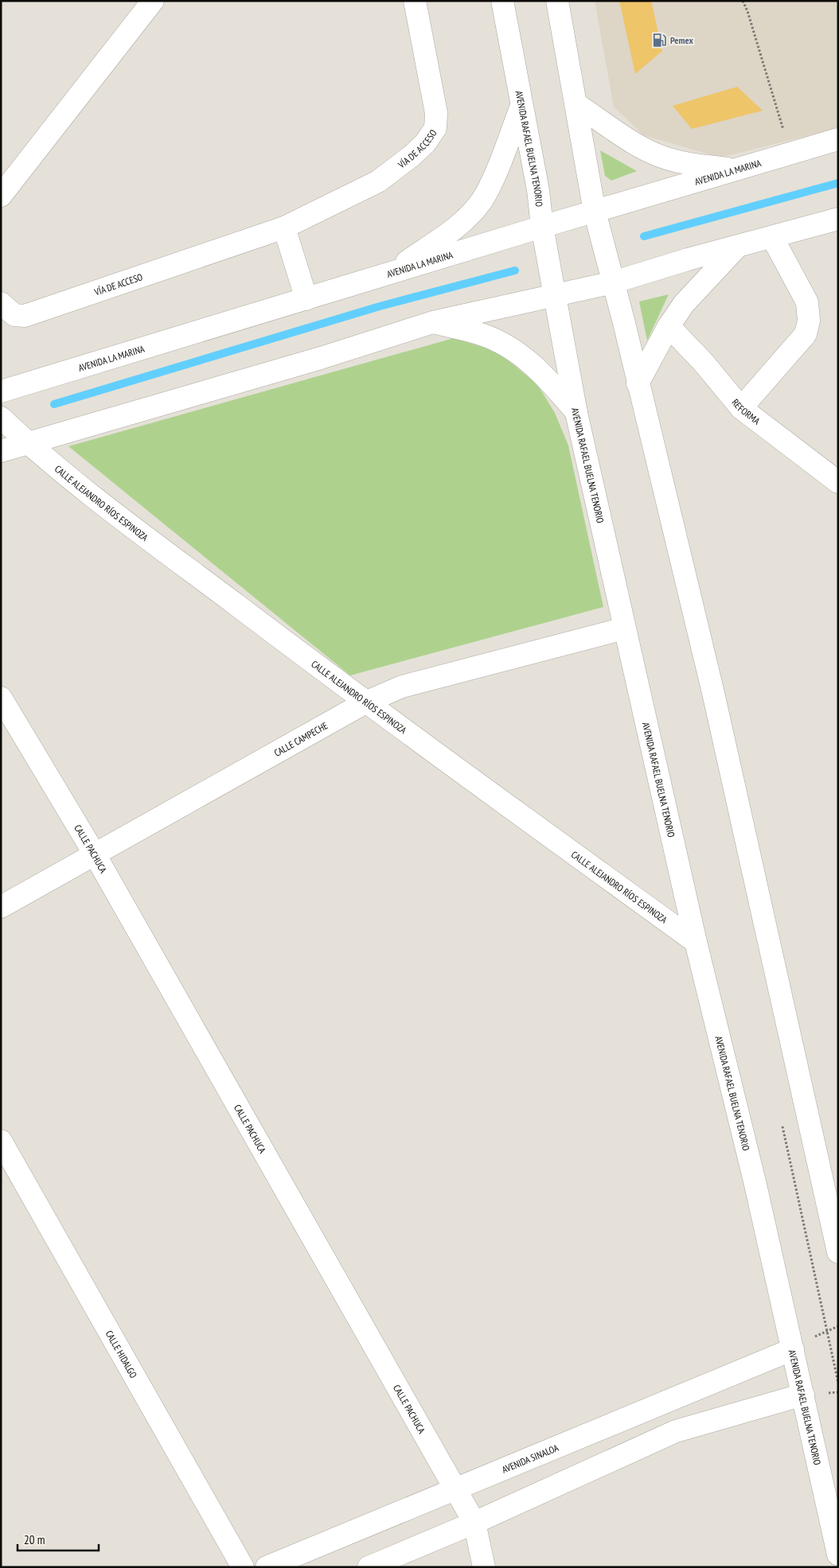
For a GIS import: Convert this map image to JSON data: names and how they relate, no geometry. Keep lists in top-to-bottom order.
{
  "streets": {
    "main road": [
      "VÍA DE ACCESO",
      "AVENIDA RAFAEL BUELNA TENORIO",
      "AVENIDA LA MARINA",
      "REFORMA",
      "CALLE ALEJANDRO RÍOS ESPINOZA",
      "CALLE CAMPECHE",
      "CALLE PACHUCA",
      "CALLE HIDALGO",
      "AVENIDA SINALOA"
    ]
  },
  "crossings": [
    ["AVENIDA RAFAEL BUELNA TENORIO", "AVENIDA LA MARINA"],
    ["AVENIDA RAFAEL BUELNA TENORIO", "CALLE ALEJANDRO RÍOS ESPINOZA"],
    ["AVENIDA RAFAEL BUELNA TENORIO", "CALLE CAMPECHE"],
    ["AVENIDA RAFAEL BUELNA TENORIO", "AVENIDA SINALOA"],
    ["CALLE ALEJANDRO RÍOS ESPINOZA", "CALLE CAMPECHE"],
    ["CALLE CAMPECHE", "CALLE PACHUCA"],
    ["CALLE PACHUCA", "AVENIDA SINALOA"]
  ],
  "places": {
    "fuel station": ["Pemex"]
  },
  "scale_bar": "20 m"
}
